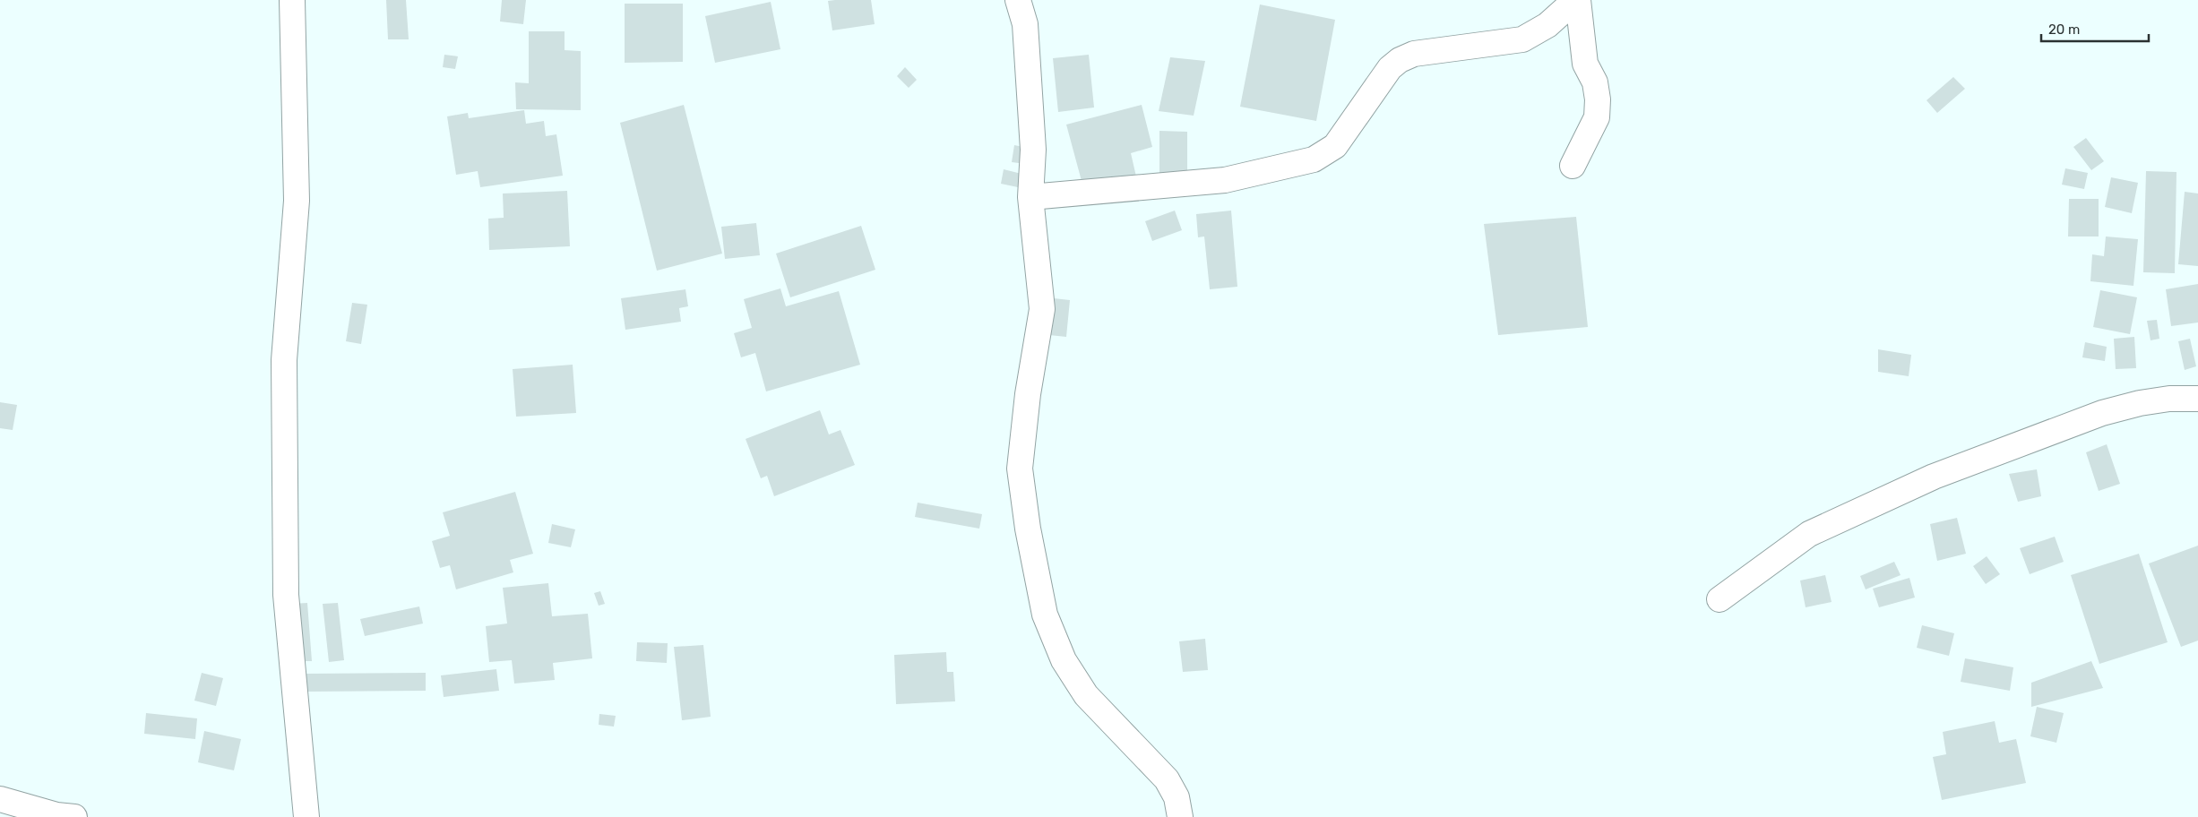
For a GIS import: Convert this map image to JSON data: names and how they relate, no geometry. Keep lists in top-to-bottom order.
{
  "scale_bar": "20 m"
}
